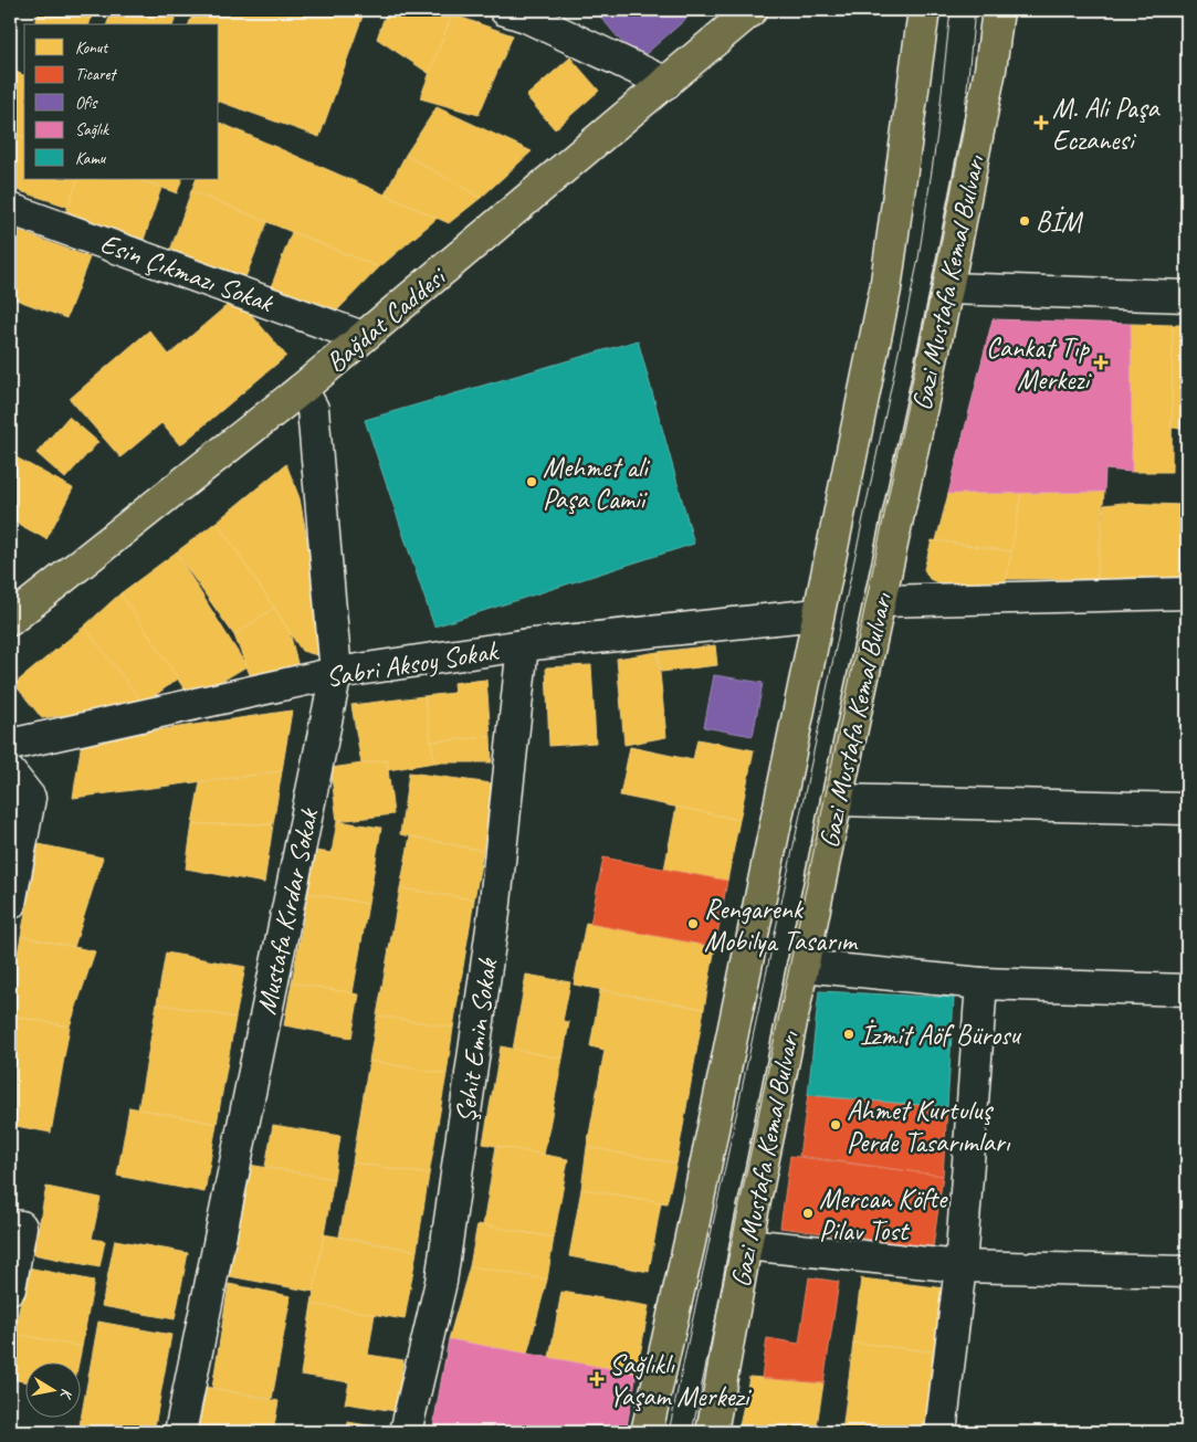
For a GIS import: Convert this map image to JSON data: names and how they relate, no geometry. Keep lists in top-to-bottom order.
{
  "streets": {
    "main road": ["Gazi Mustafa Kemal Bulvarı", "Bağdat Caddesi"],
    "street": [
      "Esin Çıkmazı Sokak",
      "Sabri Aksoy Sokak",
      "Mustafa Kırdar Sokak",
      "Şehit Emin Sokak"
    ]
  },
  "crossings": [
    ["Esin Çıkmazı Sokak", "Bağdat Caddesi"],
    ["Gazi Mustafa Kemal Bulvarı", "Sabri Aksoy Sokak"],
    ["Bağdat Caddesi", "Mustafa Kırdar Sokak"],
    ["Sabri Aksoy Sokak", "Mustafa Kırdar Sokak"],
    ["Sabri Aksoy Sokak", "Şehit Emin Sokak"]
  ],
  "places": {
    "health": ["M. Ali Paşa Eczanesi", "Cankat Tıp Merkezi", "Sağlıklı Yaşam Merkezi"],
    "other": [
      "BİM",
      "Mehmet ali Paşa Camii",
      "Rengarenk Mobilya Tasarım",
      "İzmit Aöf Bürosu",
      "Ahmet Kurtuluş Perde Tasarımları",
      "Mercan Köfte Pilav Tost"
    ]
  },
  "legend": [
    "Konut",
    "Ticaret",
    "Ofis",
    "Sağlık",
    "Kamu"
  ],
  "north": "right"
}
